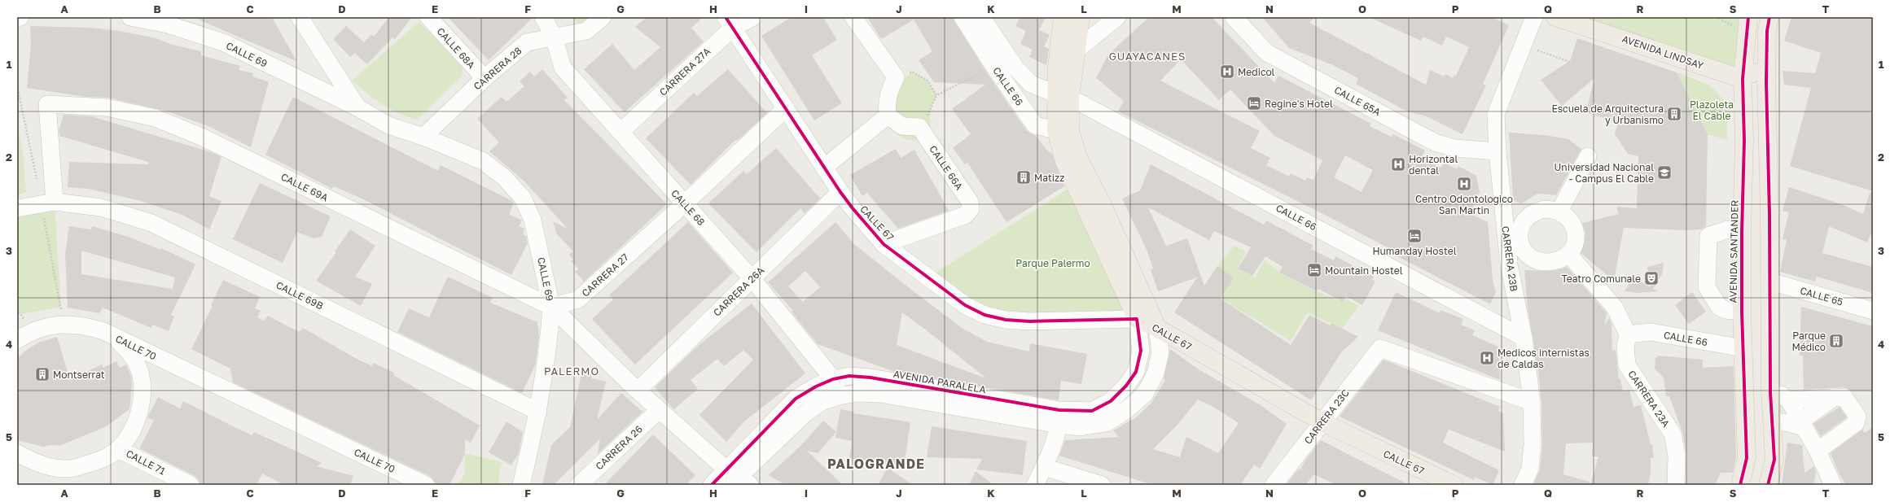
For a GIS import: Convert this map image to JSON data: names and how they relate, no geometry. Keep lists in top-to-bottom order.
{
  "streets": {
    "main road": [
      "AVENIDA LINDSAY",
      "CALLE 67",
      "AVENIDA SANTANDER",
      "AVENIDA PARALELA"
    ],
    "street": [
      "CALLE 68A",
      "CALLE 69",
      "CARRERA 28",
      "CARRERA 27A",
      "CALLE 66",
      "CALLE 65A",
      "CALLE 66A",
      "CALLE 69A",
      "CALLE 68",
      "CARRERA 23B",
      "CARRERA 27",
      "CARRERA 26A",
      "CALLE 69B",
      "CALLE 65",
      "CALLE 70",
      "CARRERA 23A",
      "CARRERA 23C",
      "CARRERA 26",
      "CALLE 71"
    ]
  },
  "crossings": [
    ["CALLE 68A", "CARRERA 28"],
    ["AVENIDA LINDSAY", "AVENIDA SANTANDER"],
    ["CALLE 69", "CARRERA 28"],
    ["CALLE 69", "CALLE 69A"],
    ["CALLE 69", "CARRERA 27"],
    ["CALLE 69", "CARRERA 26A"],
    ["CALLE 69", "AVENIDA PARALELA"],
    ["CALLE 69", "CARRERA 26"],
    ["CARRERA 28", "CALLE 68"],
    ["CARRERA 27A", "CALLE 68"],
    ["CARRERA 27A", "CALLE 67"],
    ["CALLE 66", "AVENIDA SANTANDER"],
    ["CALLE 66", "CARRERA 23B"],
    ["CALLE 66", "AVENIDA PARALELA"],
    ["CALLE 66", "CARRERA 23A"],
    ["CALLE 65A", "CARRERA 23B"],
    ["CALLE 66A", "CALLE 67"],
    ["CALLE 69A", "CARRERA 27"],
    ["CALLE 69A", "CALLE 69B"],
    ["CALLE 68", "CARRERA 27"],
    ["CALLE 68", "CARRERA 26A"],
    ["CALLE 68", "AVENIDA PARALELA"],
    ["CALLE 67", "CARRERA 27"],
    ["CALLE 67", "CARRERA 26A"],
    ["CALLE 67", "AVENIDA PARALELA"],
    ["CALLE 67", "CARRERA 23C"],
    ["CARRERA 23B", "CARRERA 23C"]
  ],
  "districts": ["GUAYACANES", "PALERMO", "PALOGRANDE"],
  "parks": ["Plazoleta El Cable", "Parque Palermo"],
  "places": {
    "hospital": [
      "Medicol",
      "Horizontal dental",
      "Centro Odontologico San Martin",
      "Medicos internistas de Caldas"
    ],
    "hotel": ["Regine's Hotel", "Humanday Hostel", "Mountain Hostel"],
    "building": [
      "Escuela de Arquitectura y Urbanismo",
      "Matizz",
      "Parque Médico",
      "Montserrat"
    ],
    "school or university": ["Universidad Nacional - Campus El Cable"],
    "theatre": ["Teatro Comunale"]
  },
  "grid": {
    "columns": [
      "A",
      "B",
      "C",
      "D",
      "E",
      "F",
      "G",
      "H",
      "I",
      "J",
      "K",
      "L",
      "M",
      "N",
      "O",
      "P",
      "Q",
      "R",
      "S",
      "T"
    ],
    "rows": [
      "1",
      "2",
      "3",
      "4",
      "5"
    ]
  }
}
